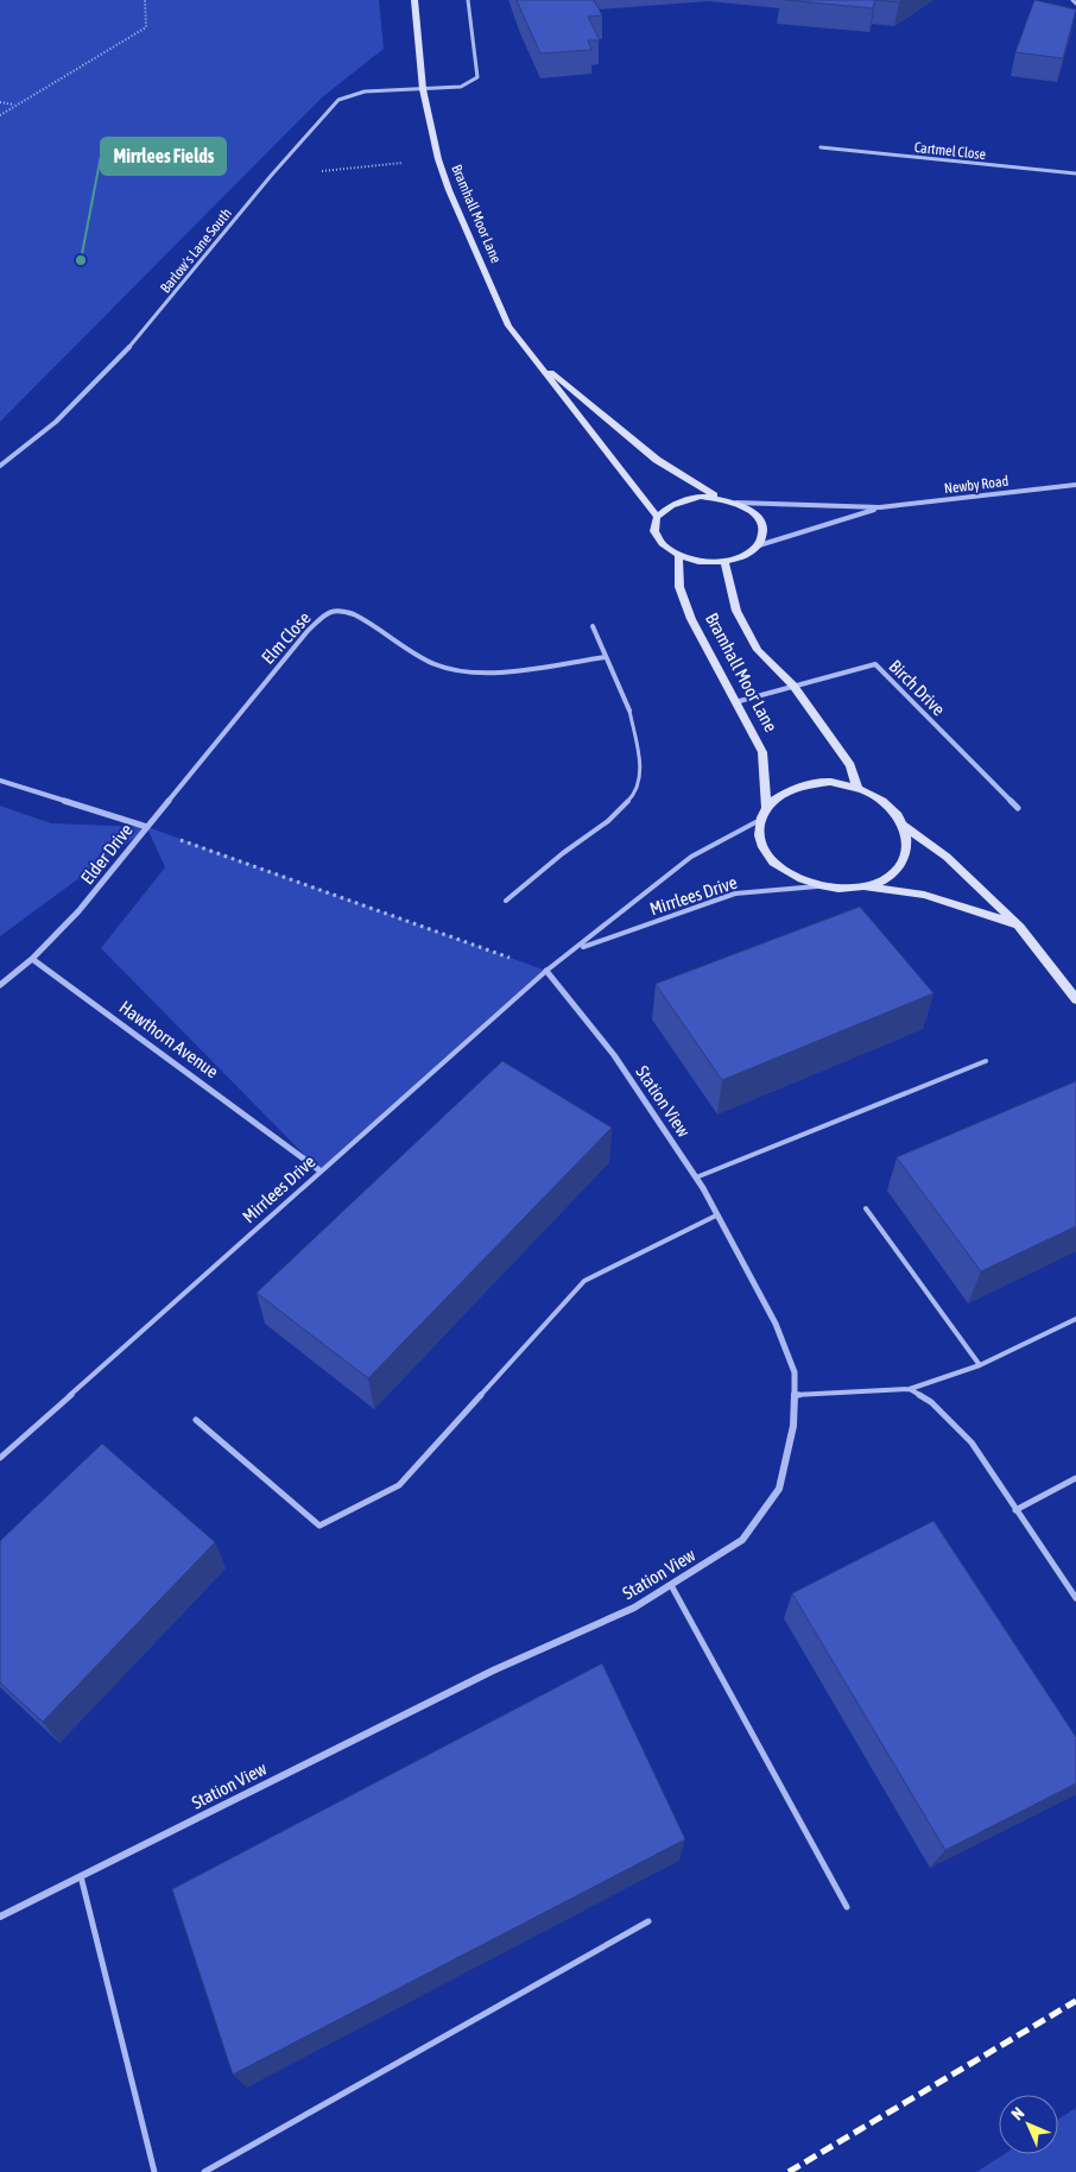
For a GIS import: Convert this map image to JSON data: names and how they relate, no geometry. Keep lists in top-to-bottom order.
{
  "streets": {
    "street": [
      "Cartmel Close",
      "Bramhall Moor Lane",
      "Barlow's Lane South",
      "Newby Road",
      "Elm Close",
      "Birch Drive",
      "Elder Drive",
      "Hawthorn Avenue",
      "Station View"
    ],
    "lane": ["Mirrlees Drive"]
  },
  "crossings": [
    ["Bramhall Moor Lane", "Barlow's Lane South"],
    ["Bramhall Moor Lane", "Newby Road"],
    ["Bramhall Moor Lane", "Birch Drive"],
    ["Bramhall Moor Lane", "Mirrlees Drive"],
    ["Elm Close", "Elder Drive"],
    ["Elder Drive", "Hawthorn Avenue"],
    ["Mirrlees Drive", "Hawthorn Avenue"],
    ["Mirrlees Drive", "Station View"]
  ],
  "places": ["Mirrlees Fields"],
  "north": "top left"
}
